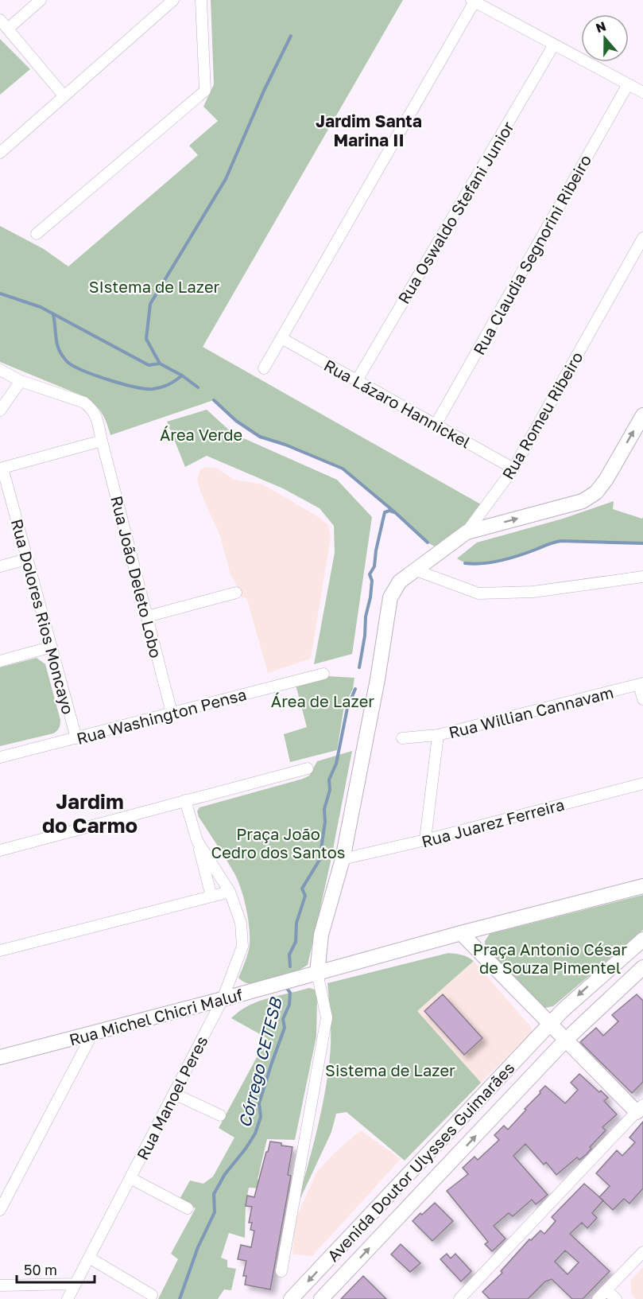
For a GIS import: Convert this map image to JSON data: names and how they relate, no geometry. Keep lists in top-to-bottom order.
{
  "streets": {
    "street": [
      "Rua Oswaldo Stefani Junior",
      "Rua Claudia Segnorini Ribeiro",
      "Rua Lázaro Hannickel",
      "Rua Romeu Ribeiro",
      "Rua João Deleto Lobo",
      "Rua Dolores Rios Moncayo",
      "Rua Willian Cannavam",
      "Rua Washington Pensa",
      "Rua Juarez Ferreira",
      "Rua Michel Chicri Maluf",
      "Rua Manoel Peres",
      "Avenida Doutor Ulysses Guimarães"
    ]
  },
  "crossings": [
    ["Rua Oswaldo Stefani Junior", "Rua Lázaro Hannickel"],
    ["Rua Claudia Segnorini Ribeiro", "Rua Lázaro Hannickel"],
    ["Rua Lázaro Hannickel", "Rua Romeu Ribeiro"],
    ["Rua Romeu Ribeiro", "Rua Juarez Ferreira"],
    ["Rua Romeu Ribeiro", "Rua Michel Chicri Maluf"],
    ["Rua João Deleto Lobo", "Rua Washington Pensa"],
    ["Rua Dolores Rios Moncayo", "Rua Washington Pensa"],
    ["Rua Willian Cannavam", "Rua Juarez Ferreira"],
    ["Rua Michel Chicri Maluf", "Rua Manoel Peres"]
  ],
  "districts": ["Jardim Santa Marina II", "Jardim do Carmo"],
  "water": ["Córrego CETESB"],
  "parks": [
    "SIstema de Lazer",
    "Área Verde",
    "Área de Lazer",
    "Praça João Cedro dos Santos",
    "Praça Antonio César de Souza Pimentel",
    "Sistema de Lazer"
  ],
  "scale_bar": "50 m",
  "north": "top"
}
